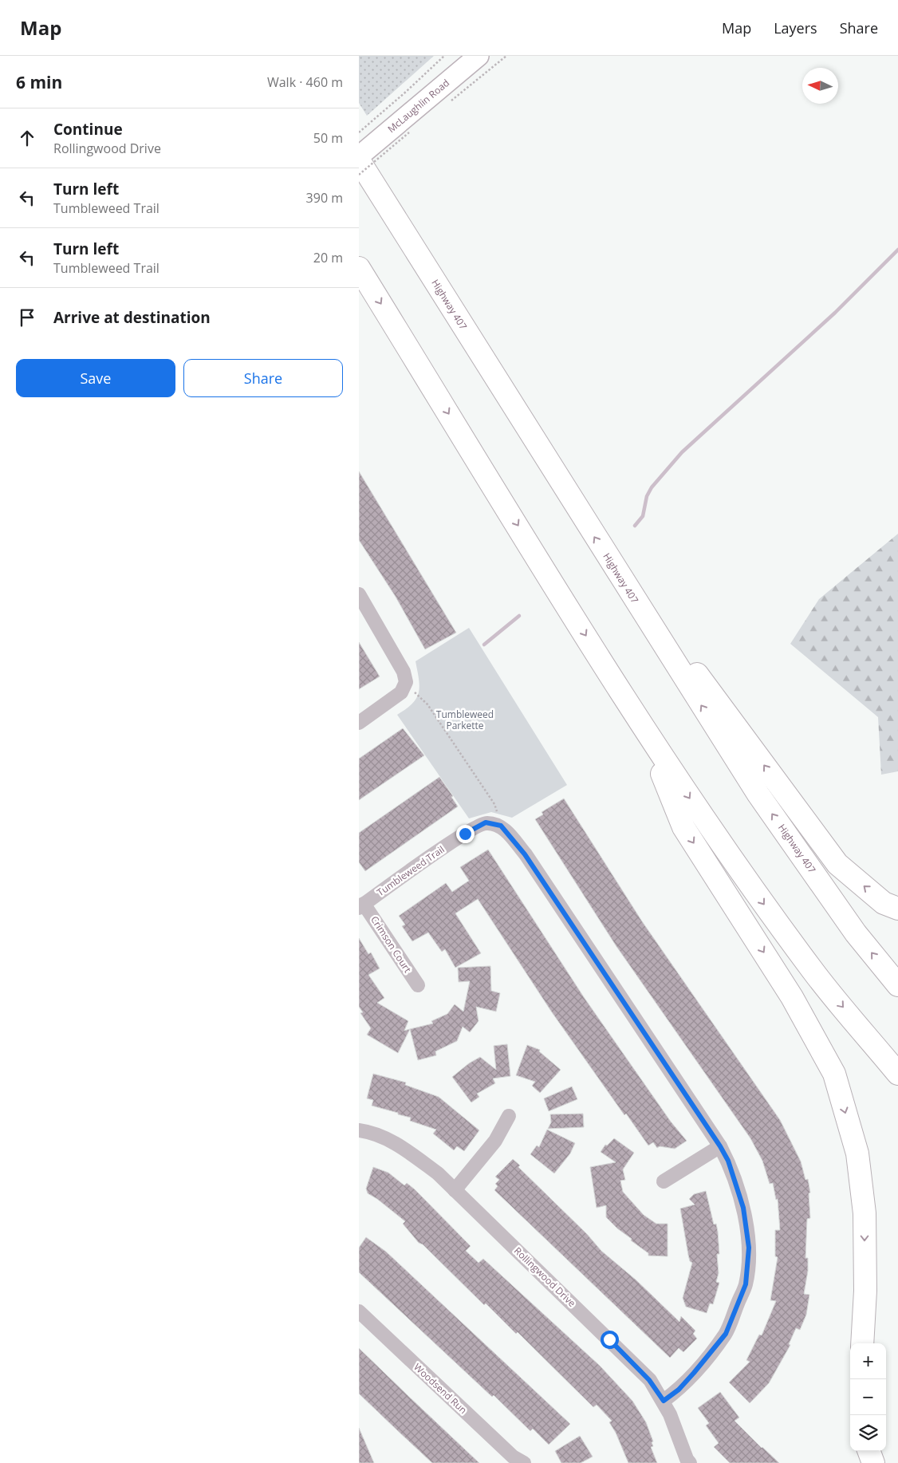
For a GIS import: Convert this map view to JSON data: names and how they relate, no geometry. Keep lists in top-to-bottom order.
{
  "streets": {
    "highway": ["Highway 407"],
    "street": [
      "McLaughlin Road",
      "Tumbleweed Trail",
      "Crimson Court",
      "Rollingwood Drive",
      "Woodsend Run"
    ]
  },
  "crossings": [
    ["Tumbleweed Trail", "Crimson Court"]
  ],
  "parks": ["Tumbleweed Parkette"],
  "north": "left",
  "page": {
    "header": "Map",
    "nav": ["Map", "Layers", "Share"],
    "heading": ["6 min", "Walk · 460 m"],
    "list": [
      ["Continue", "Rollingwood Drive", "50 m"],
      ["Turn left", "Tumbleweed Trail", "390 m"],
      ["Turn left", "Tumbleweed Trail", "20 m"],
      "Arrive at destination"
    ],
    "buttons": ["Save", "Share"],
    "map_buttons": ["+", "−"]
  }
}
